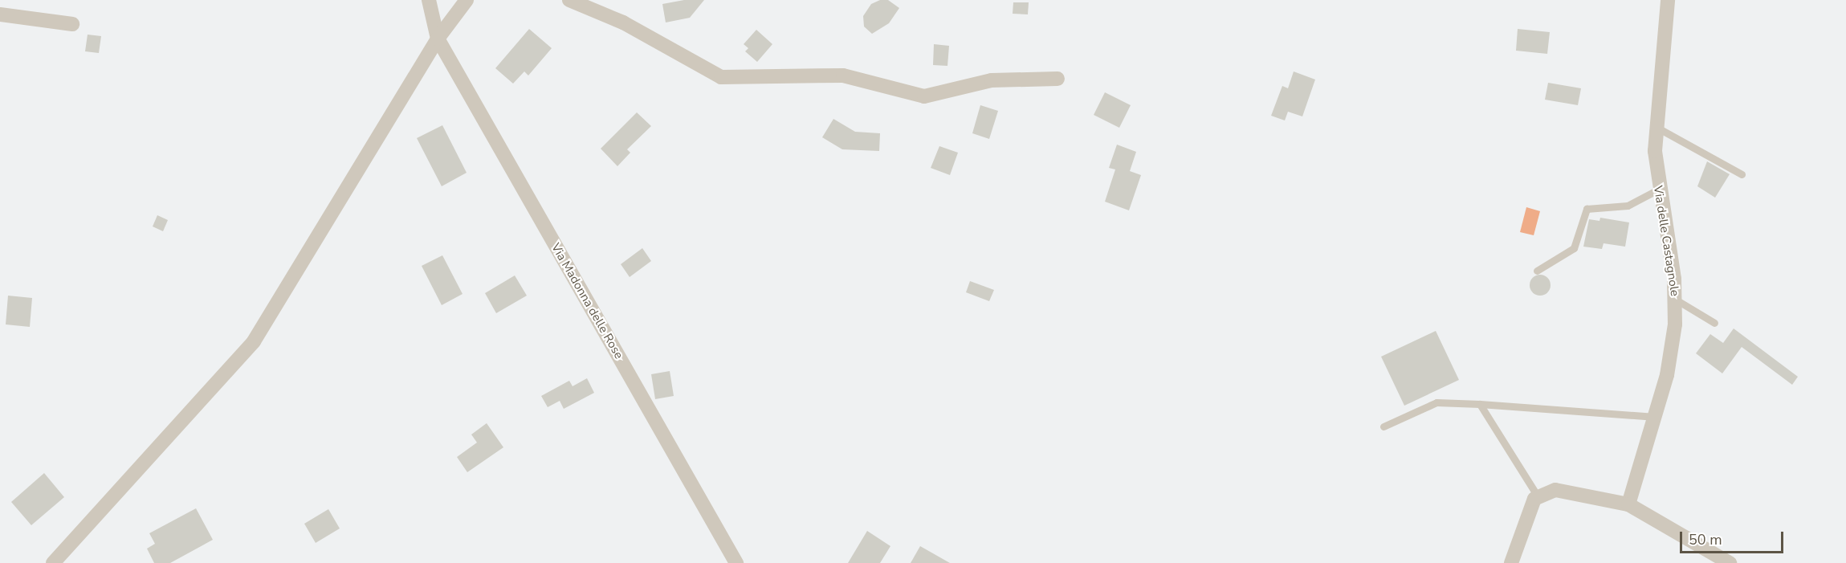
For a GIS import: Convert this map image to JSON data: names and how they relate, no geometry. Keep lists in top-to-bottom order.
{
  "streets": {
    "street": ["Via delle Castagnole", "Via Madonna delle Rose"]
  },
  "scale_bar": "50 m"
}
